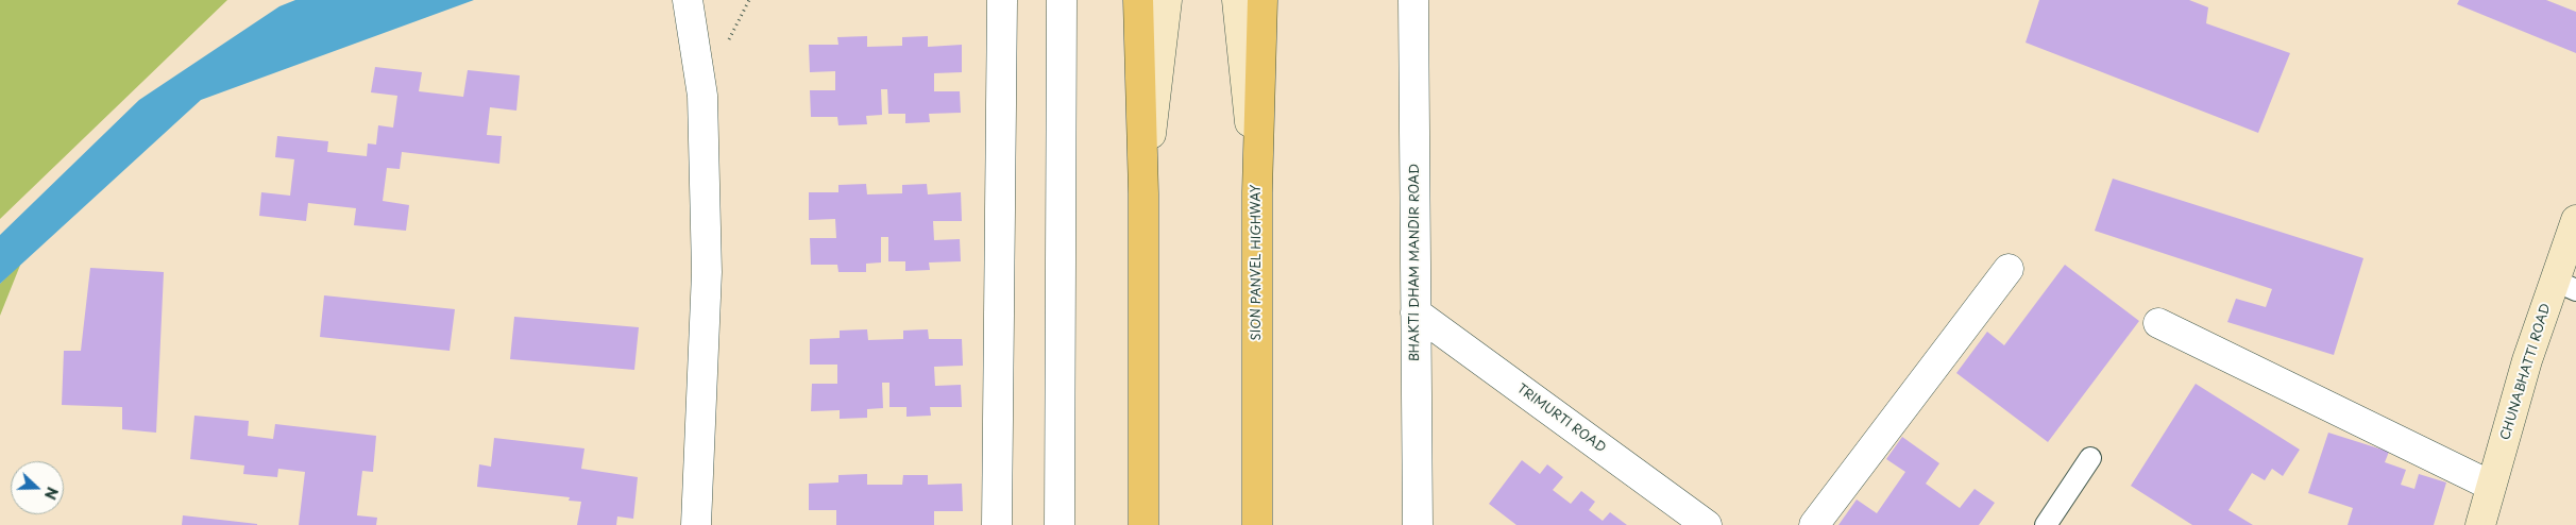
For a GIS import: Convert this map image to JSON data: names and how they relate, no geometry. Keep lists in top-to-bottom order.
{
  "streets": {
    "highway": ["SION PANVEL HIGHWAY"],
    "main road": ["CHUNABHATTI ROAD"],
    "street": ["BHAKTI DHAM MANDIR ROAD", "TRIMURTI ROAD"]
  },
  "crossings": [
    ["BHAKTI DHAM MANDIR ROAD", "TRIMURTI ROAD"]
  ],
  "north": "right"
}
